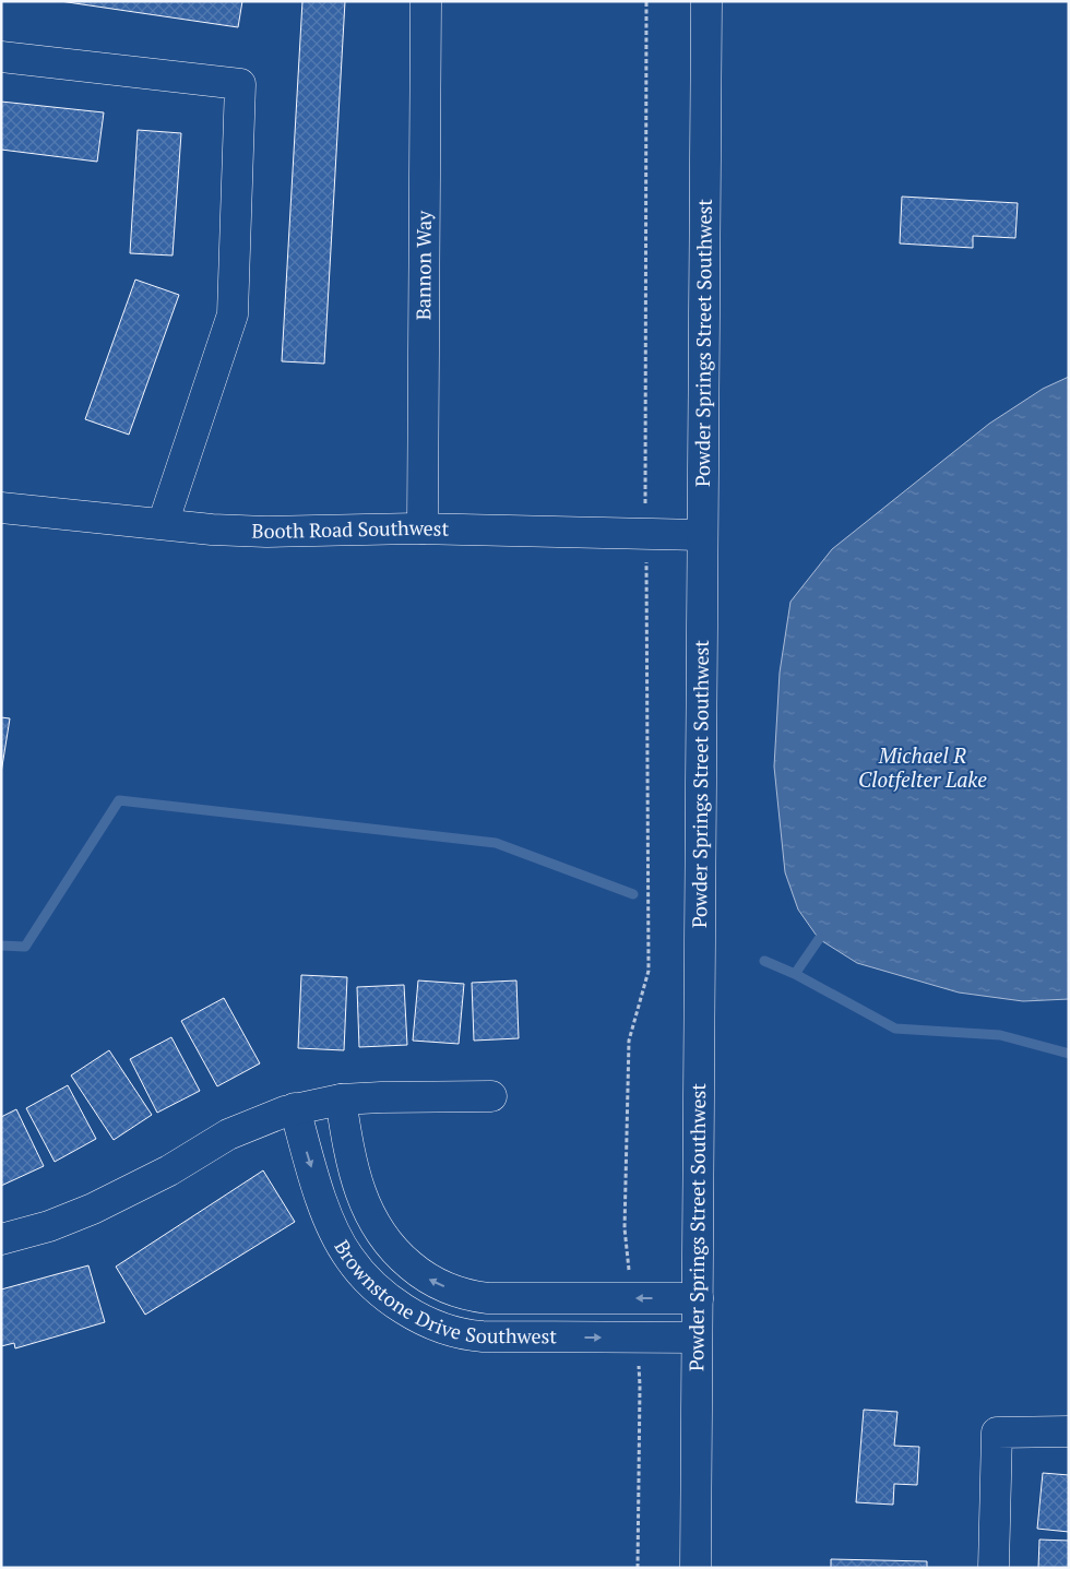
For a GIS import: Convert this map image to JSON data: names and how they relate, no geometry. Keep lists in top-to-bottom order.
{
  "streets": {
    "street": [
      "Bannon Way",
      "Powder Springs Street Southwest",
      "Booth Road Southwest",
      "Brownstone Drive Southwest"
    ]
  },
  "crossings": [
    ["Bannon Way", "Booth Road Southwest"],
    ["Powder Springs Street Southwest", "Booth Road Southwest"],
    ["Powder Springs Street Southwest", "Brownstone Drive Southwest"]
  ],
  "water": ["Michael R Clotfelter Lake"]
}
